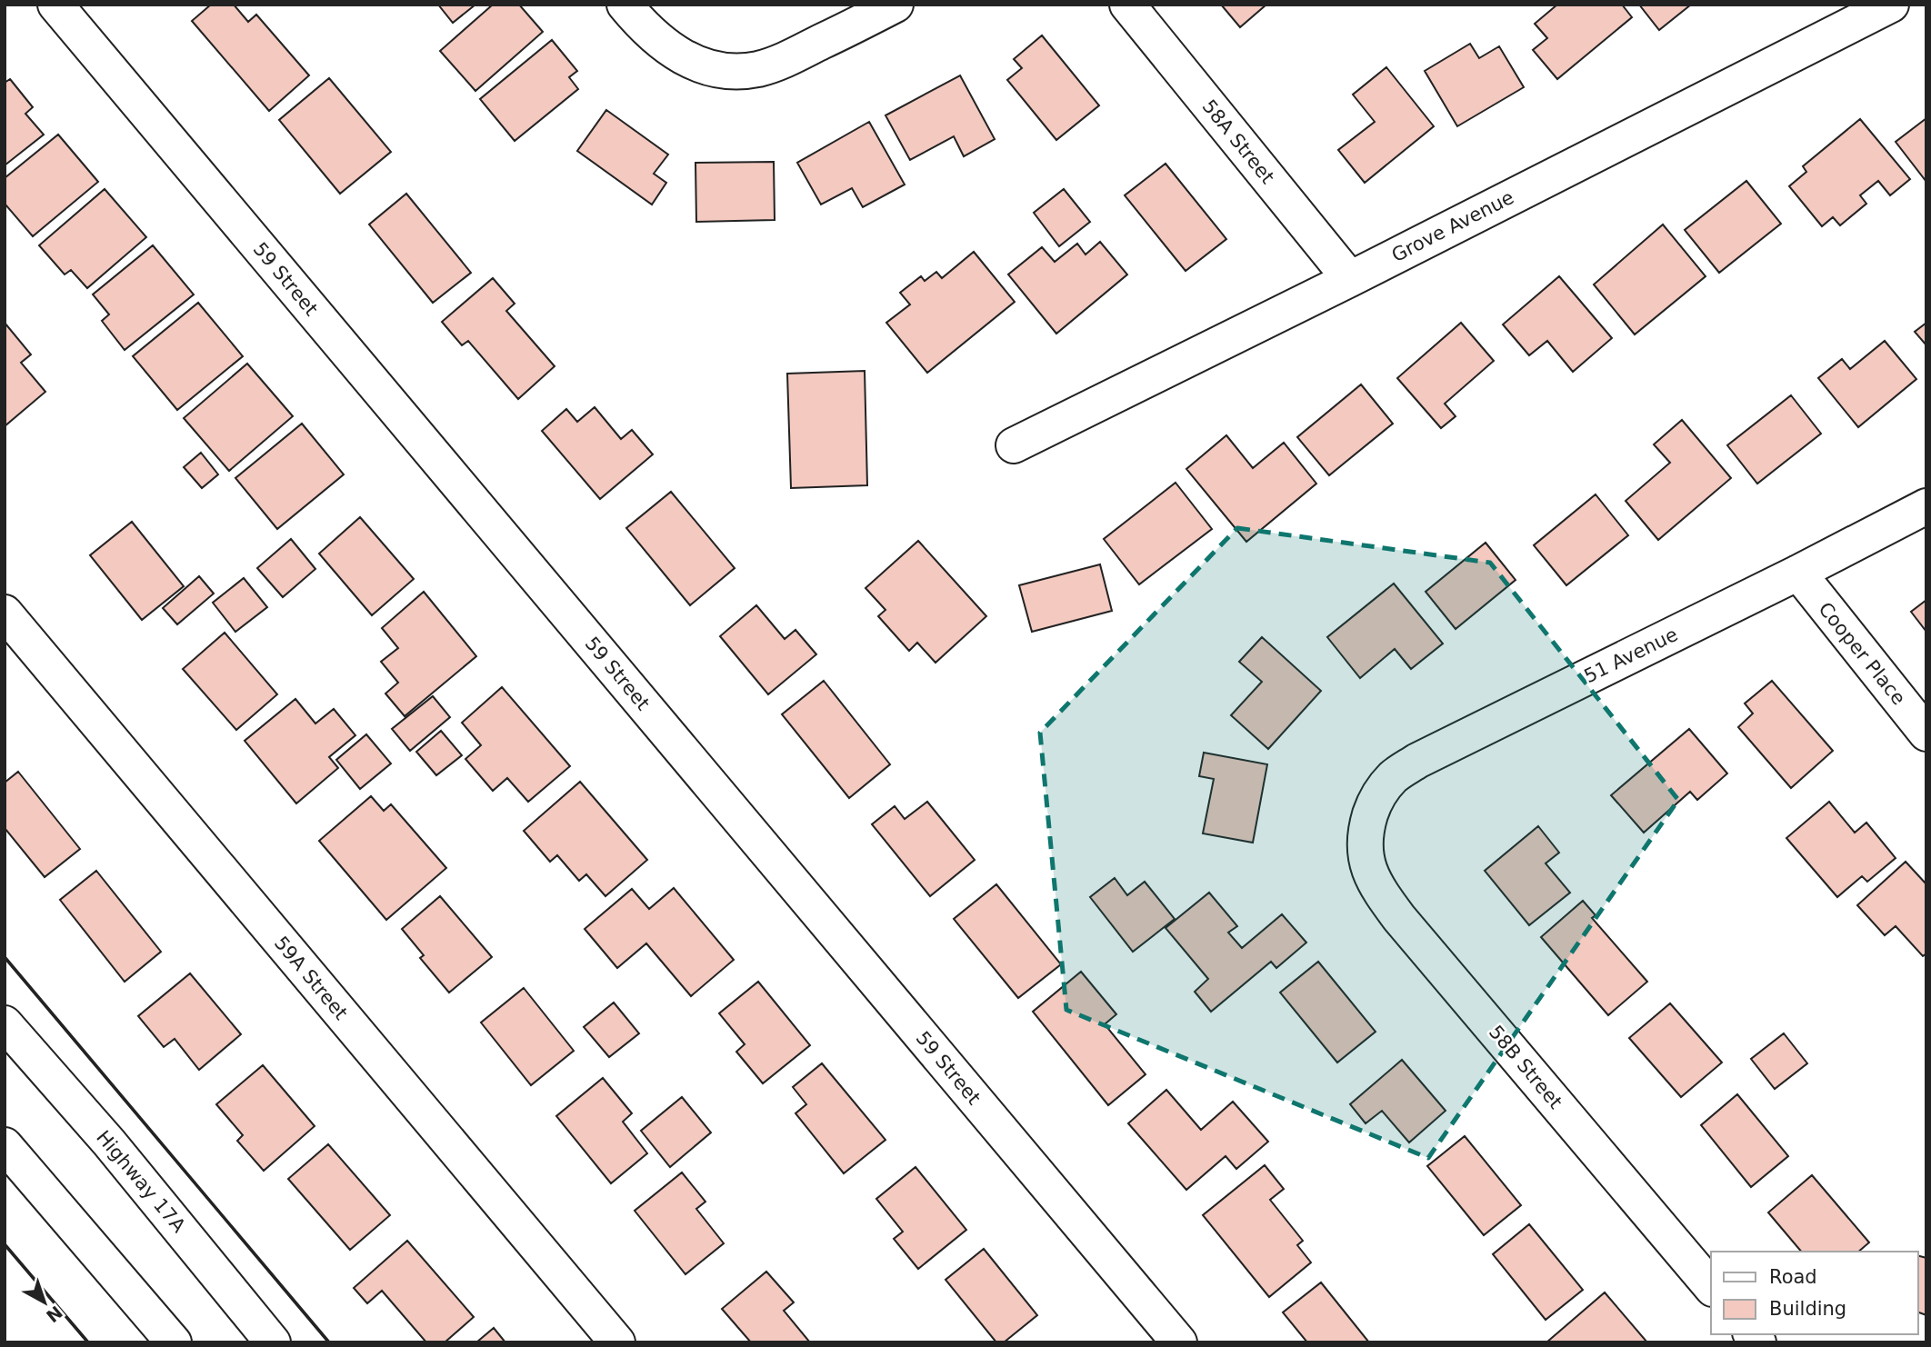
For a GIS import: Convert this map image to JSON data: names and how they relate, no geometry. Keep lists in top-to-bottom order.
{
  "streets": {
    "street": [
      "58A Street",
      "Grove Avenue",
      "59 Street",
      "Cooper Place",
      "51 Avenue",
      "59A Street",
      "58B Street",
      "Highway 17A"
    ]
  },
  "crossings": [
    ["58A Street", "Grove Avenue"],
    ["Cooper Place", "51 Avenue"],
    ["51 Avenue", "58B Street"]
  ],
  "legend": ["Road", "Building"],
  "north": "bottom right"
}
